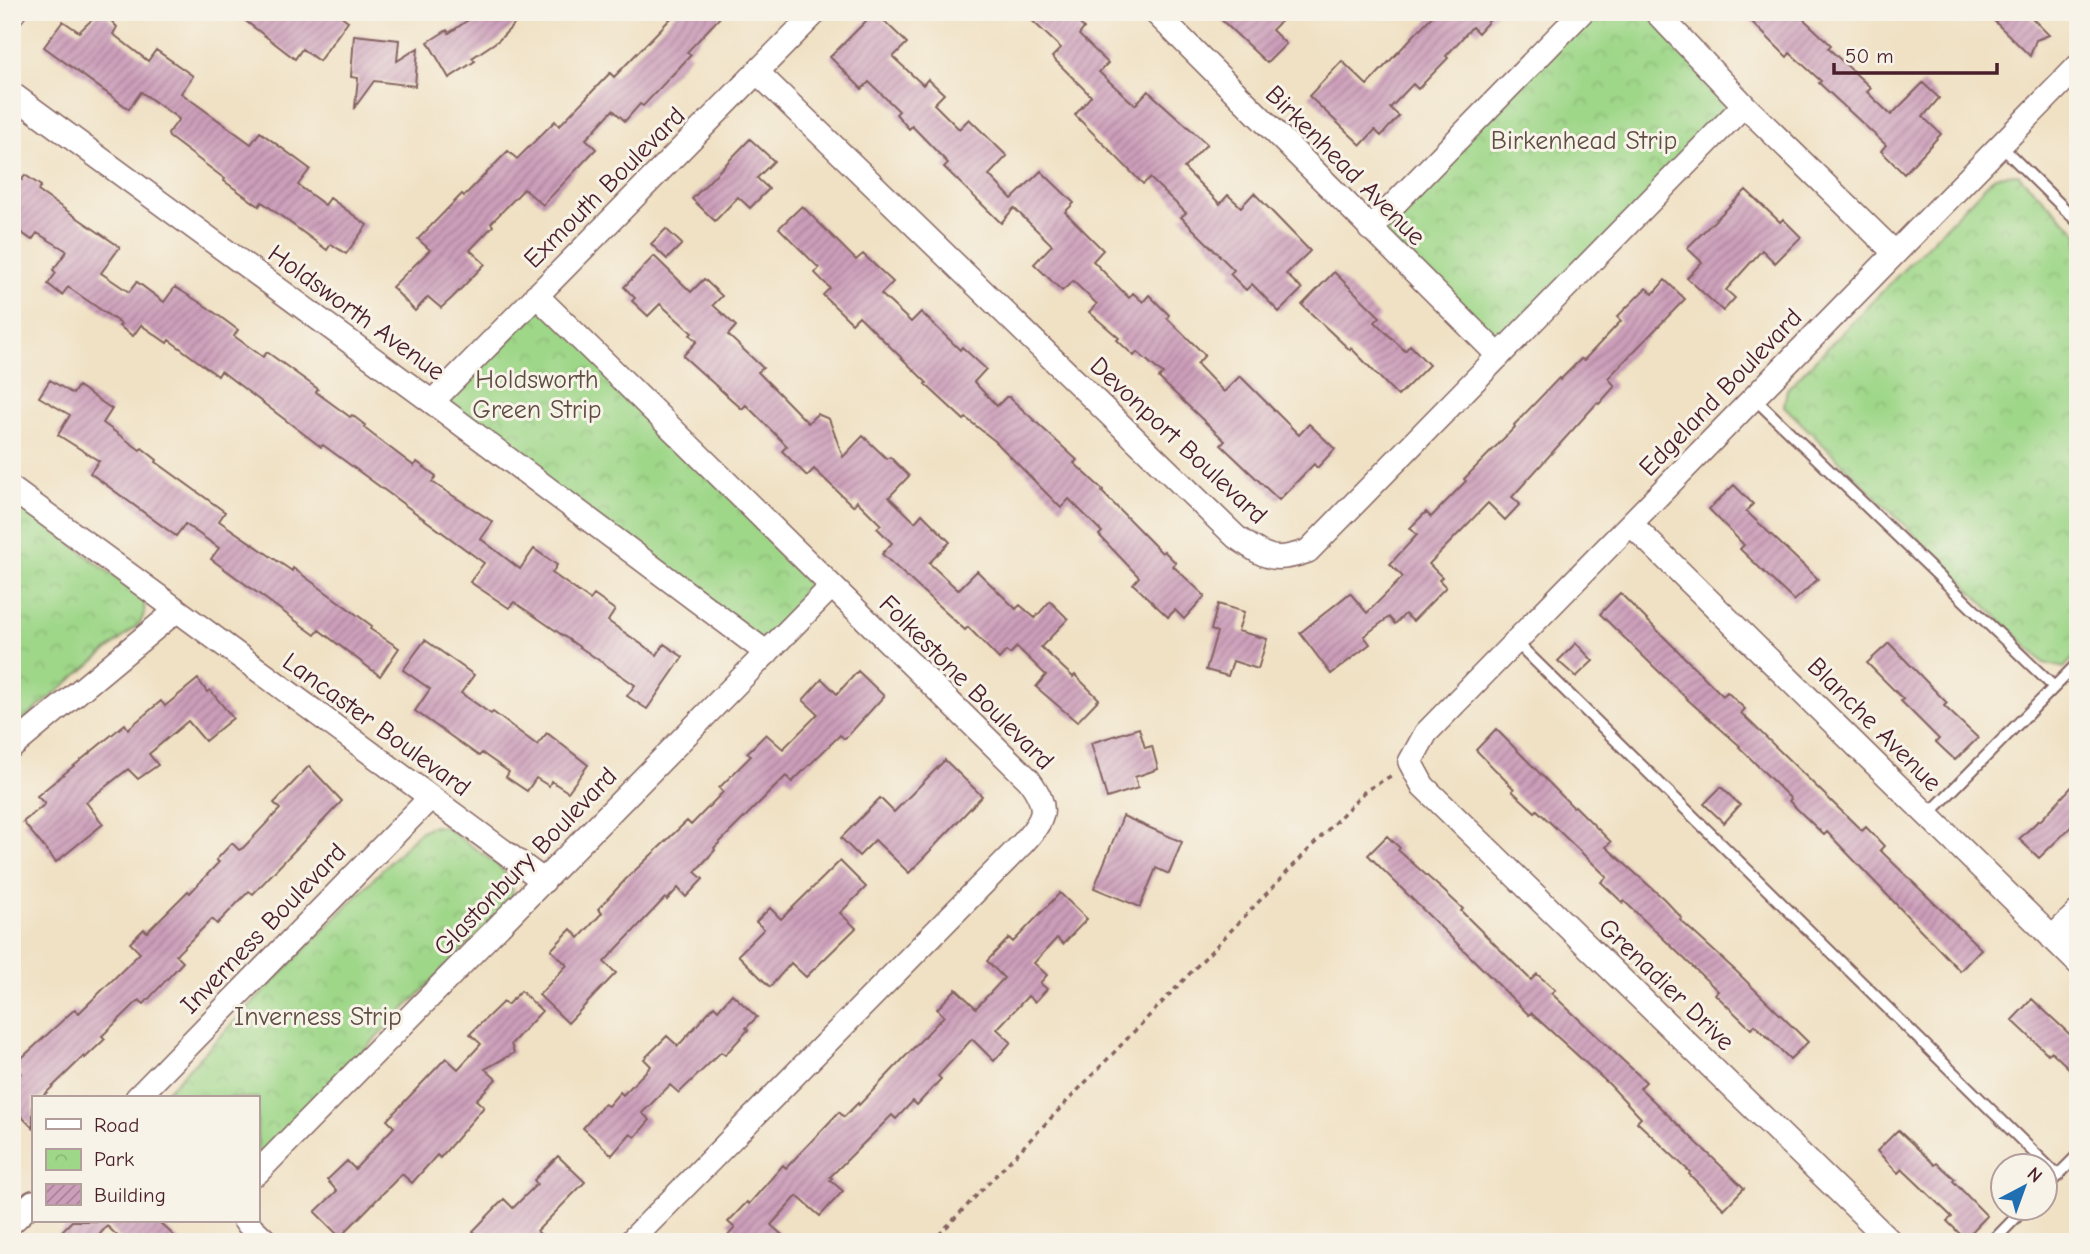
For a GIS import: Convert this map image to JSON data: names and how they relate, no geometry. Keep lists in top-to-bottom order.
{
  "streets": {
    "street": [
      "Birkenhead Avenue",
      "Exmouth Boulevard",
      "Holdsworth Avenue",
      "Edgeland Boulevard",
      "Devonport Boulevard",
      "Folkestone Boulevard",
      "Lancaster Boulevard",
      "Blanche Avenue",
      "Glastonbury Boulevard",
      "Inverness Boulevard",
      "Grenadier Drive"
    ]
  },
  "crossings": [
    ["Birkenhead Avenue", "Devonport Boulevard"],
    ["Exmouth Boulevard", "Holdsworth Avenue"],
    ["Exmouth Boulevard", "Devonport Boulevard"],
    ["Exmouth Boulevard", "Folkestone Boulevard"],
    ["Holdsworth Avenue", "Glastonbury Boulevard"],
    ["Edgeland Boulevard", "Blanche Avenue"],
    ["Edgeland Boulevard", "Grenadier Drive"],
    ["Folkestone Boulevard", "Glastonbury Boulevard"],
    ["Lancaster Boulevard", "Glastonbury Boulevard"],
    ["Lancaster Boulevard", "Inverness Boulevard"]
  ],
  "parks": ["Birkenhead Strip", "Holdsworth Green Strip", "Inverness Strip"],
  "legend": ["Road", "Park", "Building"],
  "scale_bar": "50 m",
  "north": "top right"
}
